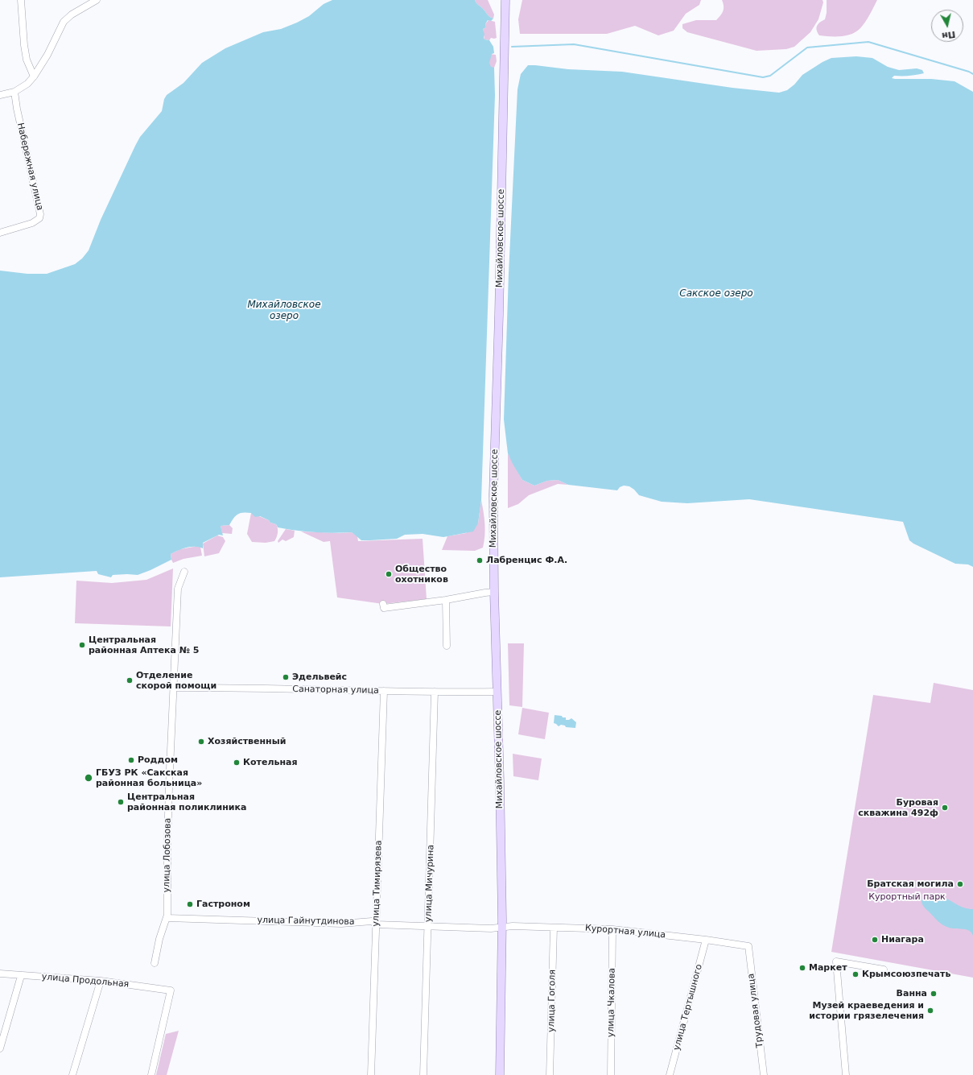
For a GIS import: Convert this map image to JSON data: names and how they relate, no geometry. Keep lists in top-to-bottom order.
{
  "streets": {
    "main road": ["Михайловское шоссе"],
    "street": [
      "Набережная улица",
      "Санаторная улица",
      "улица Лобозова",
      "улица Тимирязева",
      "улица Мичурина",
      "улица Гайнутдинова",
      "Курортная улица",
      "улица Продольная",
      "улица Гоголя",
      "улица Чкалова",
      "улица Тертышного",
      "Трудовая улица"
    ]
  },
  "crossings": [
    ["Михайловское шоссе", "Санаторная улица"],
    ["Михайловское шоссе", "улица Гайнутдинова"],
    ["Михайловское шоссе", "Курортная улица"],
    ["Санаторная улица", "улица Лобозова"],
    ["Санаторная улица", "улица Тимирязева"],
    ["Санаторная улица", "улица Мичурина"],
    ["улица Лобозова", "улица Гайнутдинова"],
    ["улица Тимирязева", "улица Гайнутдинова"],
    ["улица Мичурина", "улица Гайнутдинова"],
    ["улица Гайнутдинова", "Курортная улица"],
    ["Курортная улица", "улица Гоголя"],
    ["Курортная улица", "улица Чкалова"],
    ["Курортная улица", "улица Тертышного"],
    ["Курортная улица", "Трудовая улица"]
  ],
  "water": ["Сакское озеро", "Михайловское озеро"],
  "parks": ["Курортный парк"],
  "places": [
    "Лабренцис Ф.А.",
    "Общество охотников",
    "Центральная районная Аптека № 5",
    "Эдельвейс",
    "Отделение скорой помощи",
    "Хозяйственный",
    "Роддом",
    "Котельная",
    "ГБУЗ РК «Сакская районная больница»",
    "Центральная районная поликлиника",
    "Буровая скважина 492ф",
    "Братская могила",
    "Гастроном",
    "Ниагара",
    "Маркет",
    "Крымсоюзпечать",
    "Ванна",
    "Музей краеведения и истории грязелечения"
  ],
  "north": "bottom"
}
